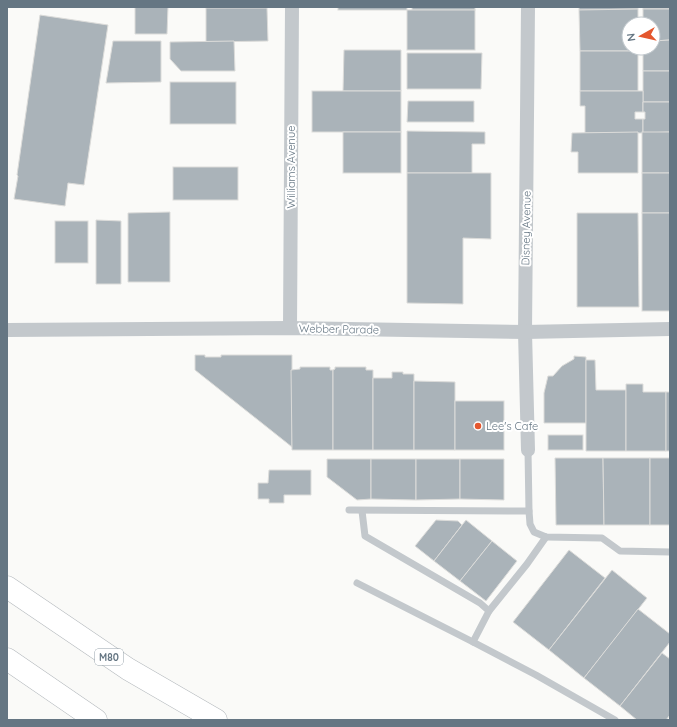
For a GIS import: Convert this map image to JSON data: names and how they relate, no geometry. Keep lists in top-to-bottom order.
{
  "streets": {
    "highway": ["M80"],
    "street": ["Williams Avenue", "Disney Avenue", "Webber Parade"]
  },
  "crossings": [
    ["Williams Avenue", "Webber Parade"],
    ["Disney Avenue", "Webber Parade"]
  ],
  "places": ["Lee's Cafe"],
  "north": "left"
}
